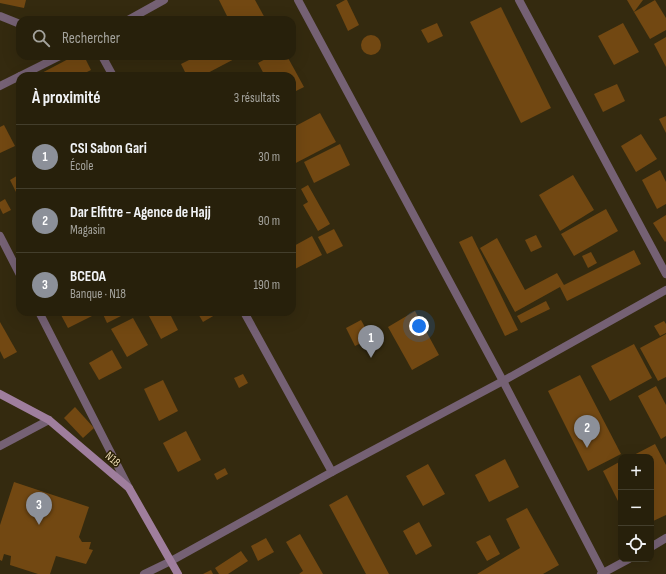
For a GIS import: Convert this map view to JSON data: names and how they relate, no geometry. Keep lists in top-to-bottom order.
{
  "streets": {
    "main road": ["N18"]
  },
  "page": {
    "search": "Rechercher",
    "heading": ["À proximité", "3 résultats"],
    "list": [
      {
        "mark": "1",
        "name": "CSI Sabon Gari",
        "note": "École",
        "value": "30 m"
      },
      {
        "mark": "2",
        "name": "Dar Elfitre - Agence de Hajj",
        "note": "Magasin",
        "value": "90 m"
      },
      {
        "mark": "3",
        "name": "BCEOA",
        "note": "Banque · N18",
        "value": "190 m"
      }
    ],
    "pins": ["1", "2", "3"],
    "map_buttons": ["+", "−"]
  }
}
